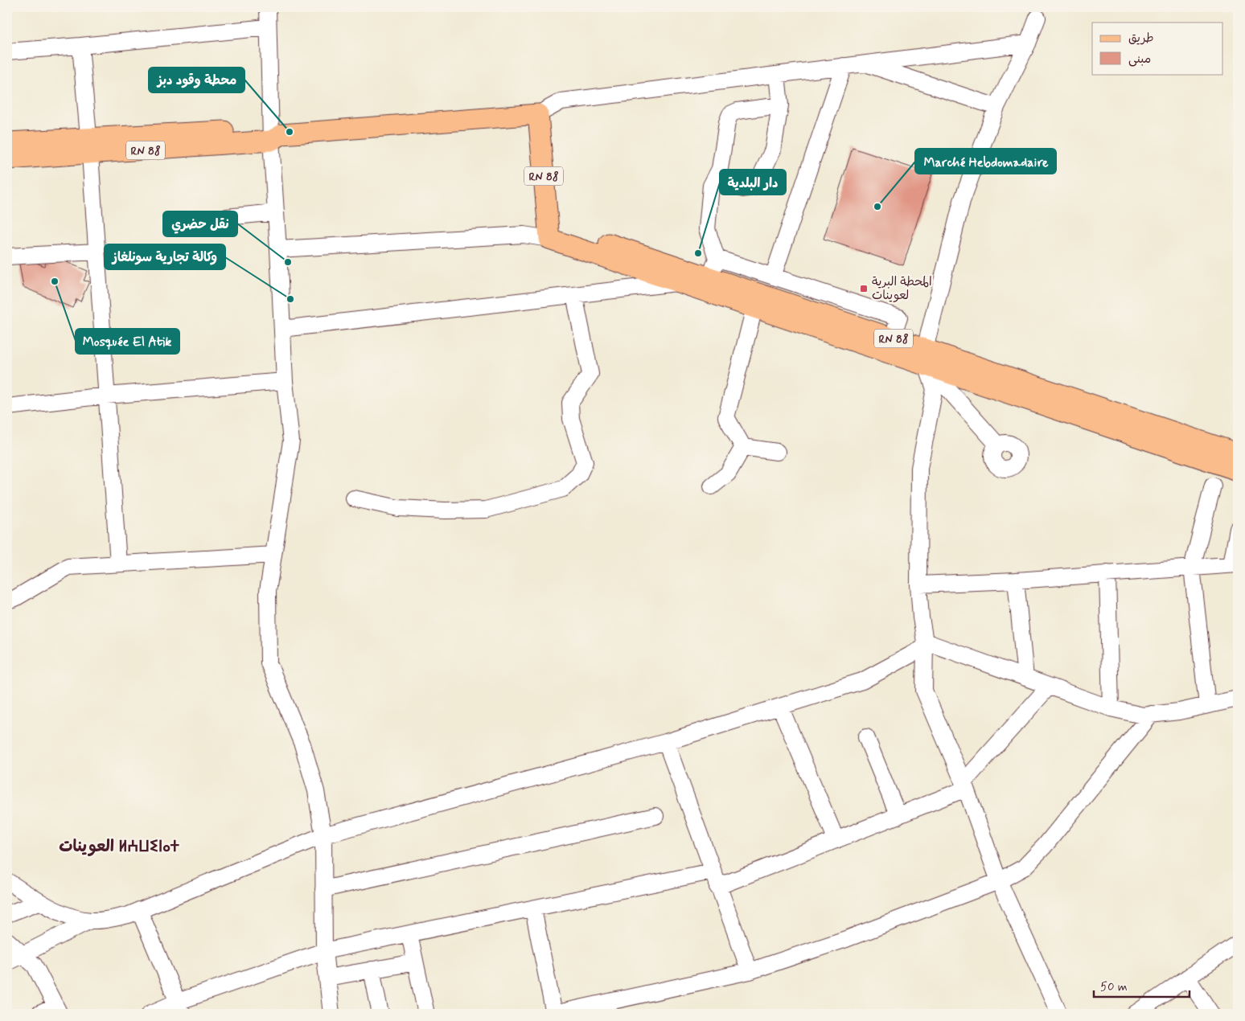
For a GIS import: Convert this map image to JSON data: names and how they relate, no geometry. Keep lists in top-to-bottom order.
{
  "streets": {
    "main road": ["RN 88"]
  },
  "districts": ["العوينات ⵍⵄⵡⵉⵏⴰⵜ"],
  "places": {
    "other": [
      "محطة وقود دبز",
      "Marché Hebdomadaire",
      "دار البلدية",
      "نقل حضري",
      "Mosquée El Atik",
      "وكالة تجارية سونلغاز"
    ],
    "transit": ["المحطة البرية لعوينات"]
  },
  "legend": ["طريق", "مبنى"],
  "scale_bar": "50 m"
}
